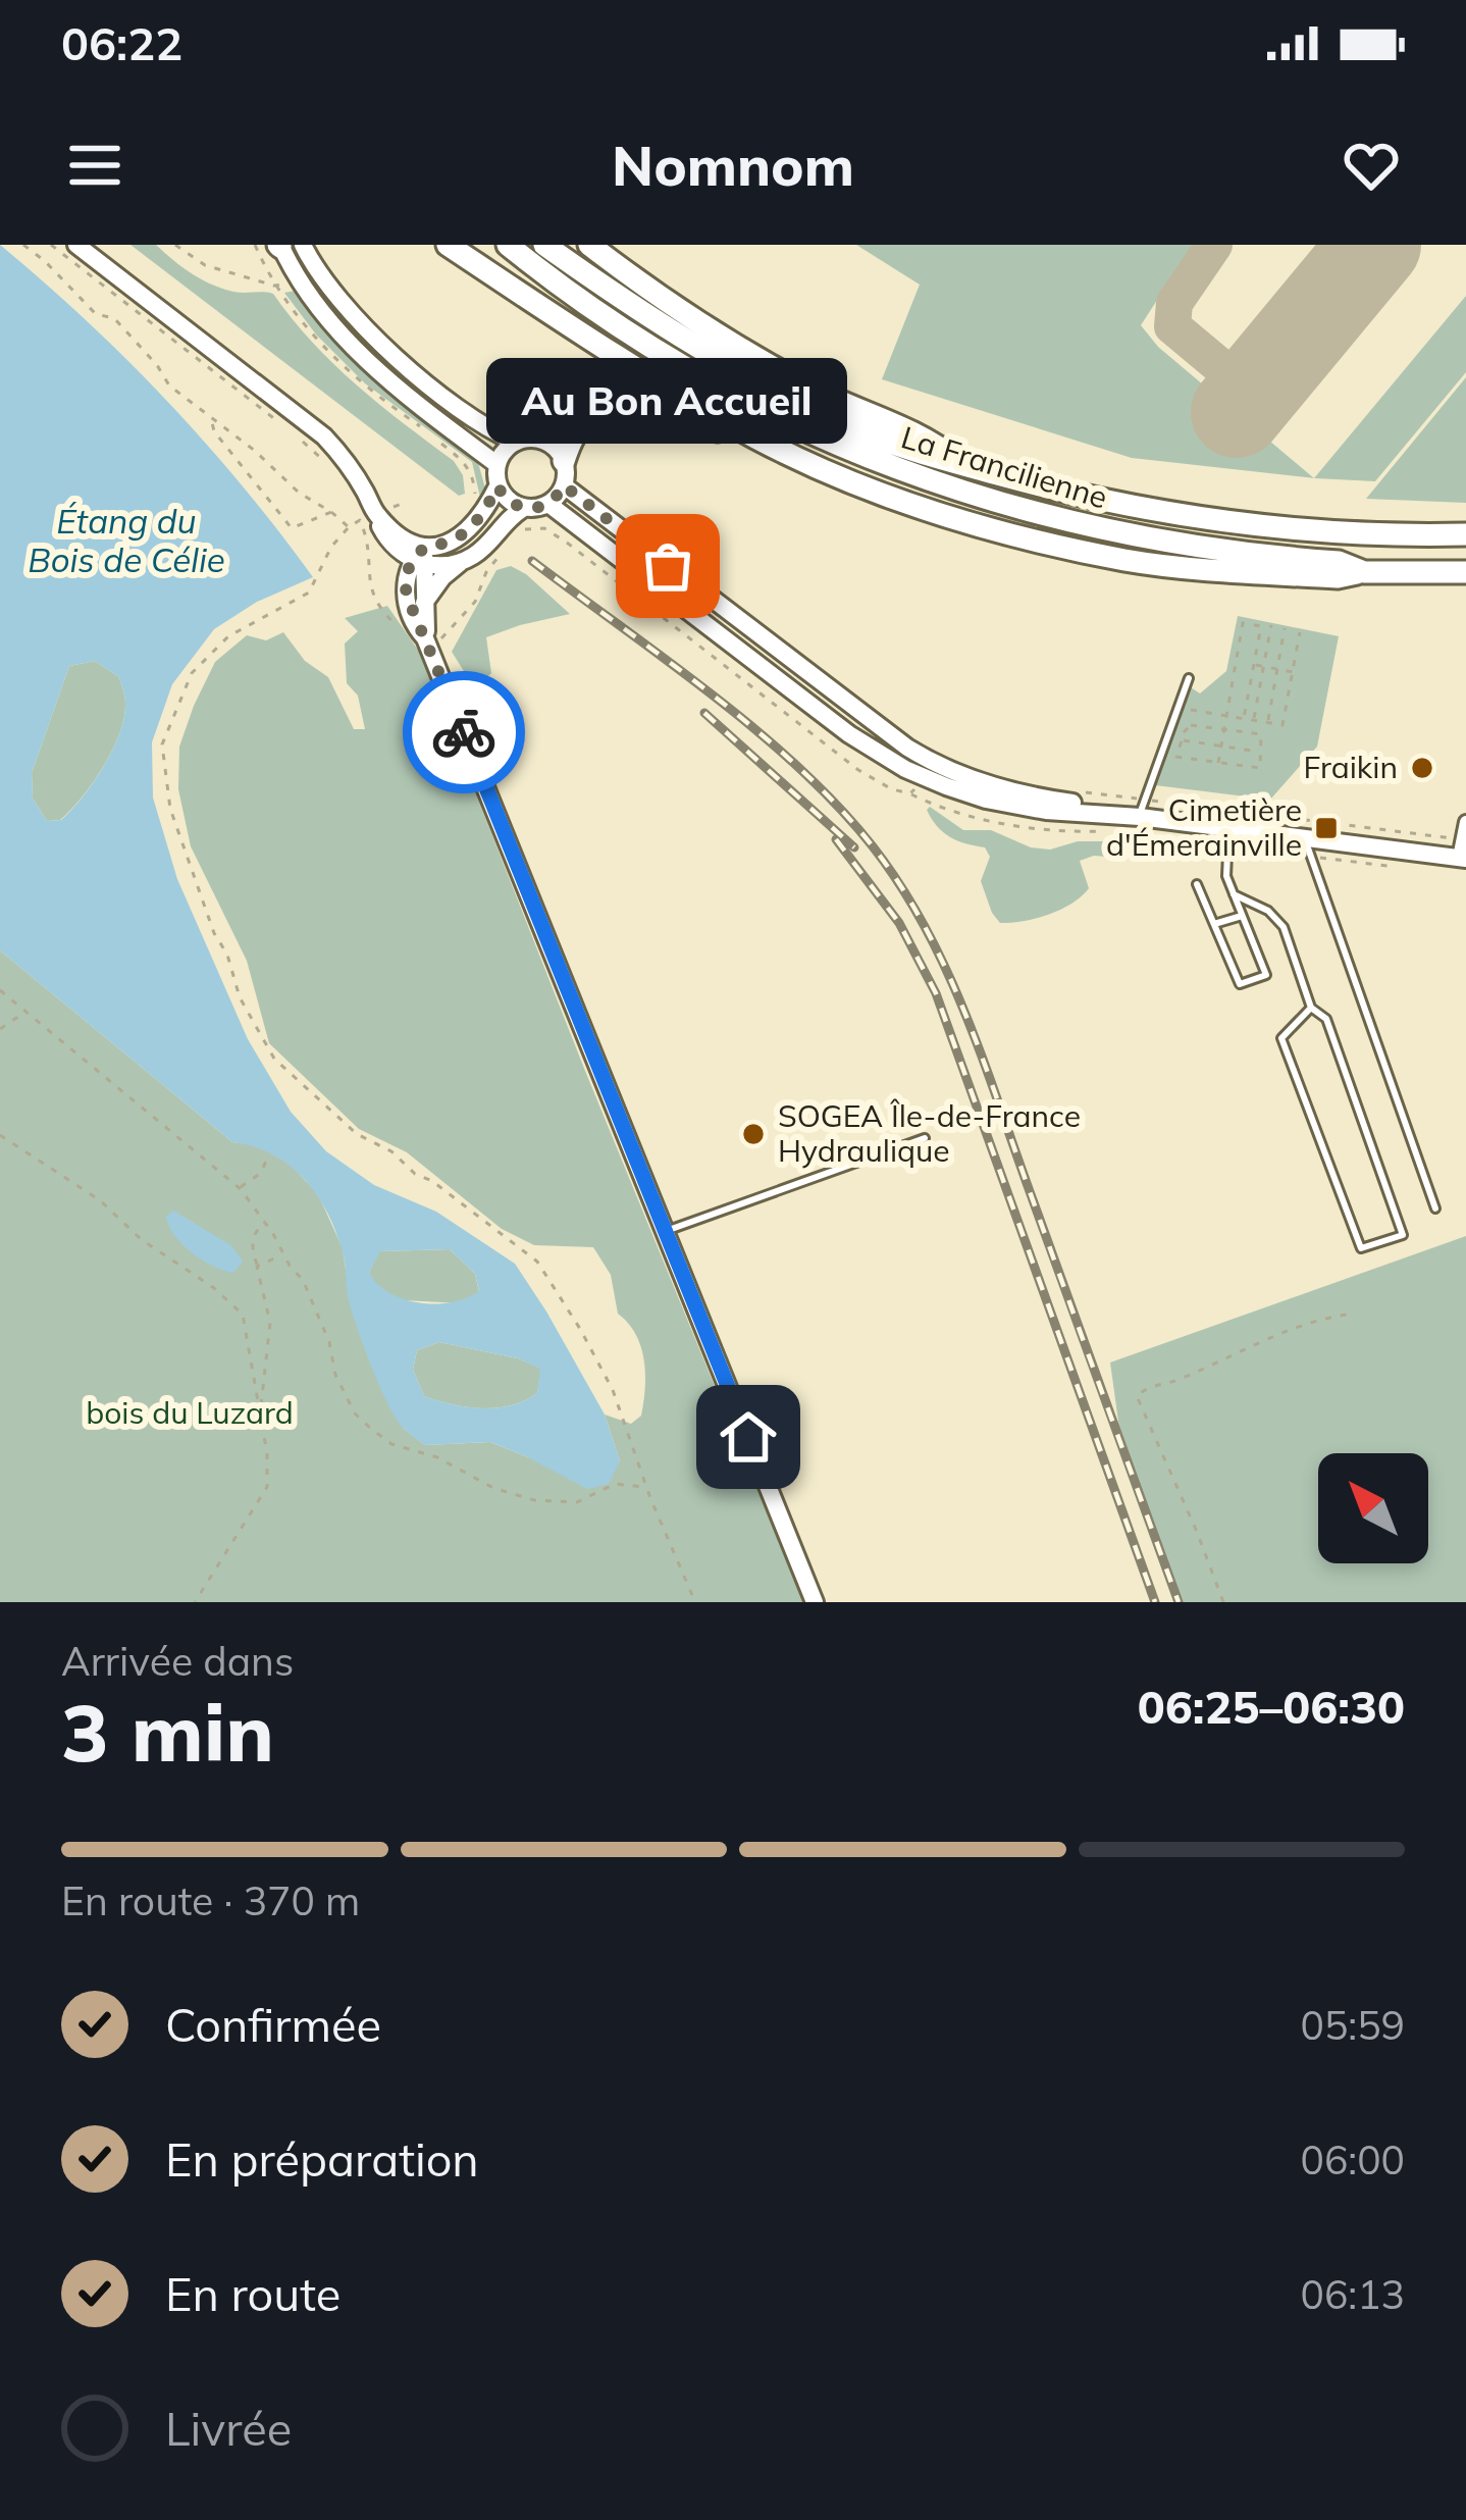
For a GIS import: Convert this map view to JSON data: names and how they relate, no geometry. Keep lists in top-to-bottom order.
{
  "streets": {
    "highway": ["La Francilienne"]
  },
  "water": ["Étang du Bois de Célie"],
  "parks": ["bois du Luzard"],
  "places": {
    "other": ["Au Bon Accueil", "Fraikin", "SOGEA Île-de-France Hydraulique"],
    "transit": ["Cimetière d'Émerainville"]
  },
  "north": "top left",
  "page": {
    "status": "06:22",
    "header": "Nomnom",
    "bubble": "Au Bon Accueil",
    "heading": ["3 min", "Arrivée dans", "06:25–06:30"],
    "bar": "En route · 370 m",
    "list": [
      ["Confirmée", "05:59"],
      ["En préparation", "06:00"],
      ["En route", "06:13"],
      "Livrée"
    ]
  }
}
